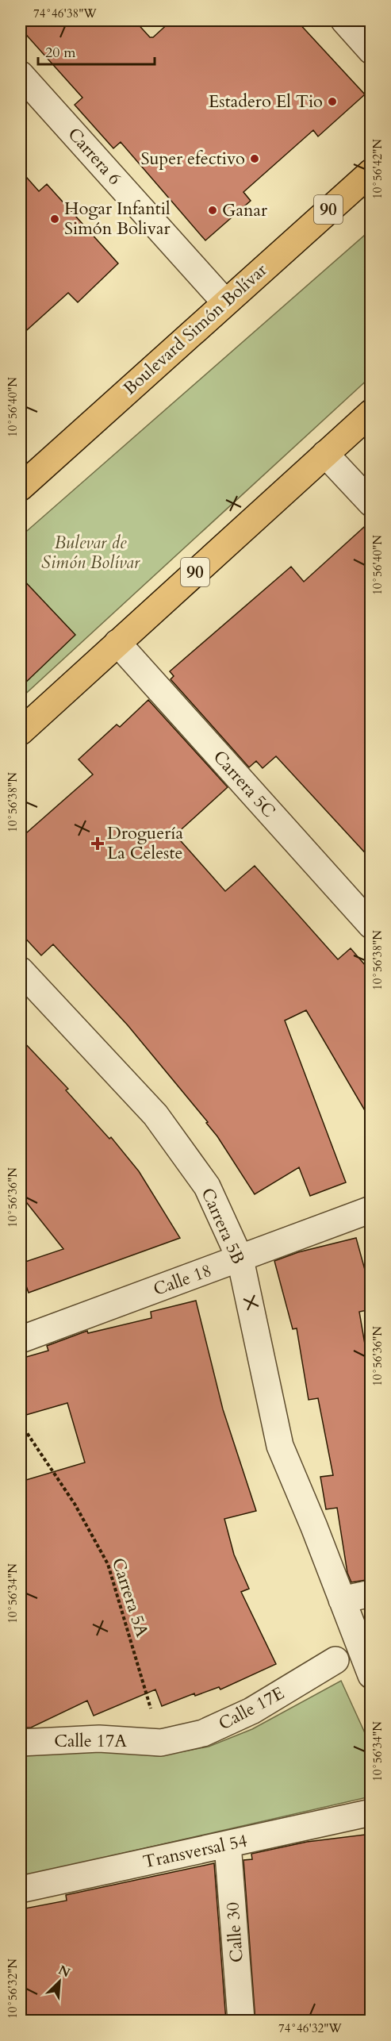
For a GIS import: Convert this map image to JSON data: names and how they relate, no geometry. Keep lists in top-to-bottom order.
{
  "streets": {
    "highway": ["90", "Boulevard Simón Bolívar"],
    "street": [
      "Carrera 6",
      "Carrera 5C",
      "Carrera 5B",
      "Calle 18",
      "Calle 17E",
      "Calle 17A",
      "Transversal 54",
      "Calle 30"
    ],
    "path": ["Carrera 5A"]
  },
  "crossings": [
    ["Carrera 6", "Boulevard Simón Bolívar"],
    ["90", "Carrera 5C"],
    ["Carrera 5B", "Calle 18"],
    ["Carrera 5A", "Calle 17E"],
    ["Carrera 5A", "Calle 17A"],
    ["Calle 17E", "Calle 17A"],
    ["Transversal 54", "Calle 30"]
  ],
  "parks": ["Bulevar de Simón Bolívar"],
  "places": {
    "other": [
      "Estadero El Tio",
      "Super efectivo",
      "Ganar",
      "Hogar Infantil Simón Bolivar"
    ],
    "health": ["Droguería La Celeste"]
  },
  "scale_bar": "20 m",
  "north": "top right",
  "coordinates": [
    "74°46'38\"W",
    "10°56'42\"N",
    "10°56'40\"N",
    "10°56'38\"N",
    "10°56'36\"N",
    "10°56'34\"N",
    "10°56'32\"N",
    "74°46'32\"W"
  ]
}
